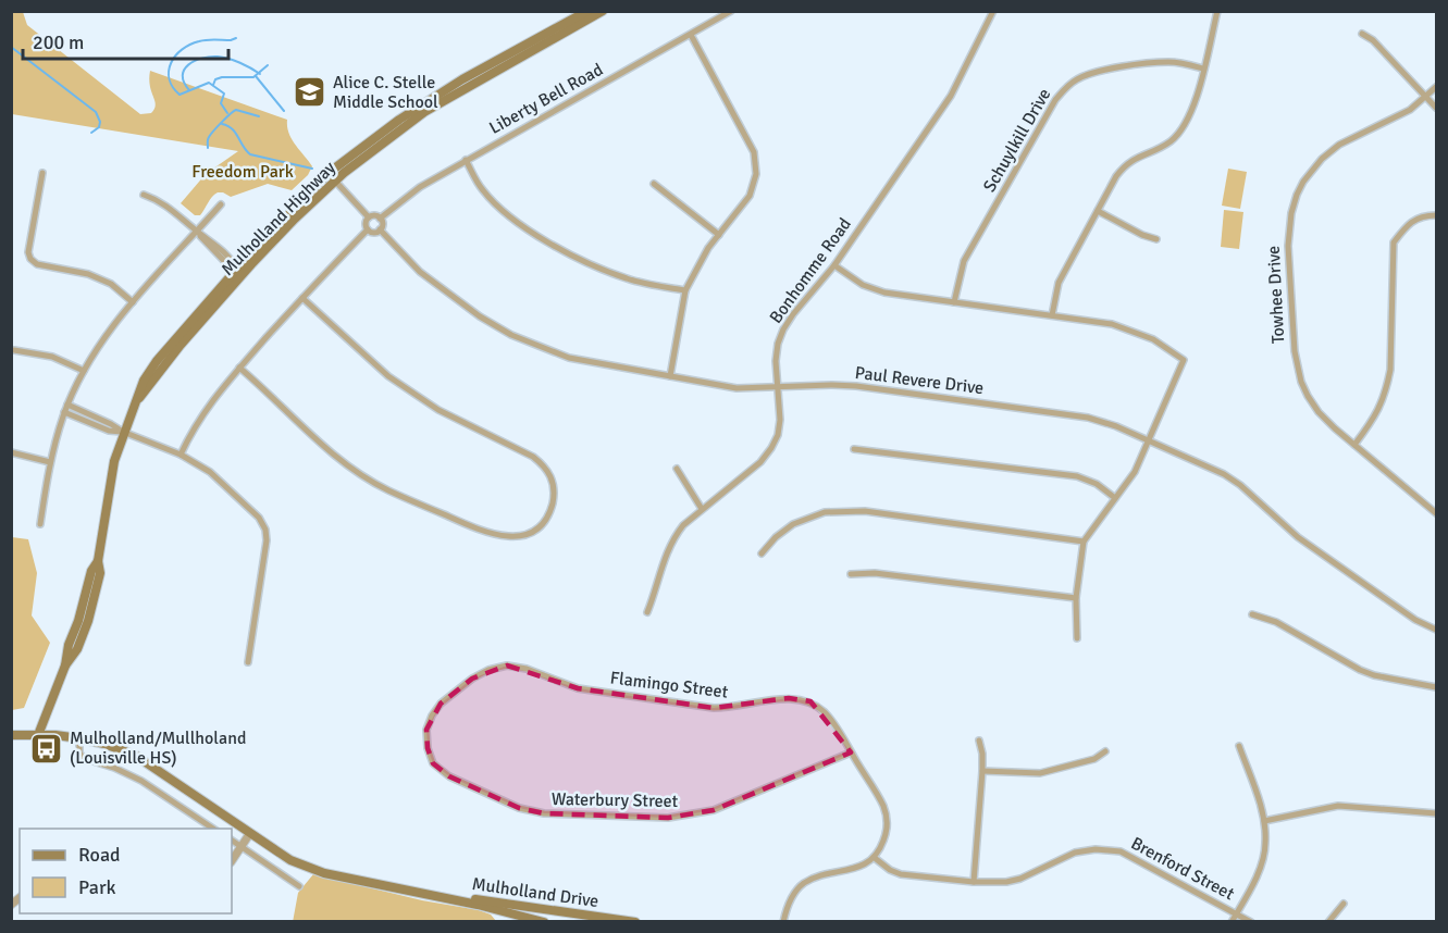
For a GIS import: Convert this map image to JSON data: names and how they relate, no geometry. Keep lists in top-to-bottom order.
{
  "streets": {
    "main road": ["Mulholland Highway", "Mulholland Drive"],
    "street": [
      "Liberty Bell Road",
      "Schuylkill Drive",
      "Bonhomme Road",
      "Towhee Drive",
      "Paul Revere Drive",
      "Flamingo Street",
      "Waterbury Street",
      "Brenford Street"
    ]
  },
  "crossings": [
    ["Liberty Bell Road", "Paul Revere Drive"],
    ["Mulholland Highway", "Mulholland Drive"],
    ["Bonhomme Road", "Paul Revere Drive"],
    ["Flamingo Street", "Waterbury Street"],
    ["Flamingo Street", "Brenford Street"]
  ],
  "parks": ["Freedom Park"],
  "places": {
    "school or university": ["Alice C. Stelle Middle School"],
    "bus stop": ["Mulholland/Mullholand (Louisville HS)"]
  },
  "legend": ["Road", "Park"],
  "scale_bar": "200 m"
}
